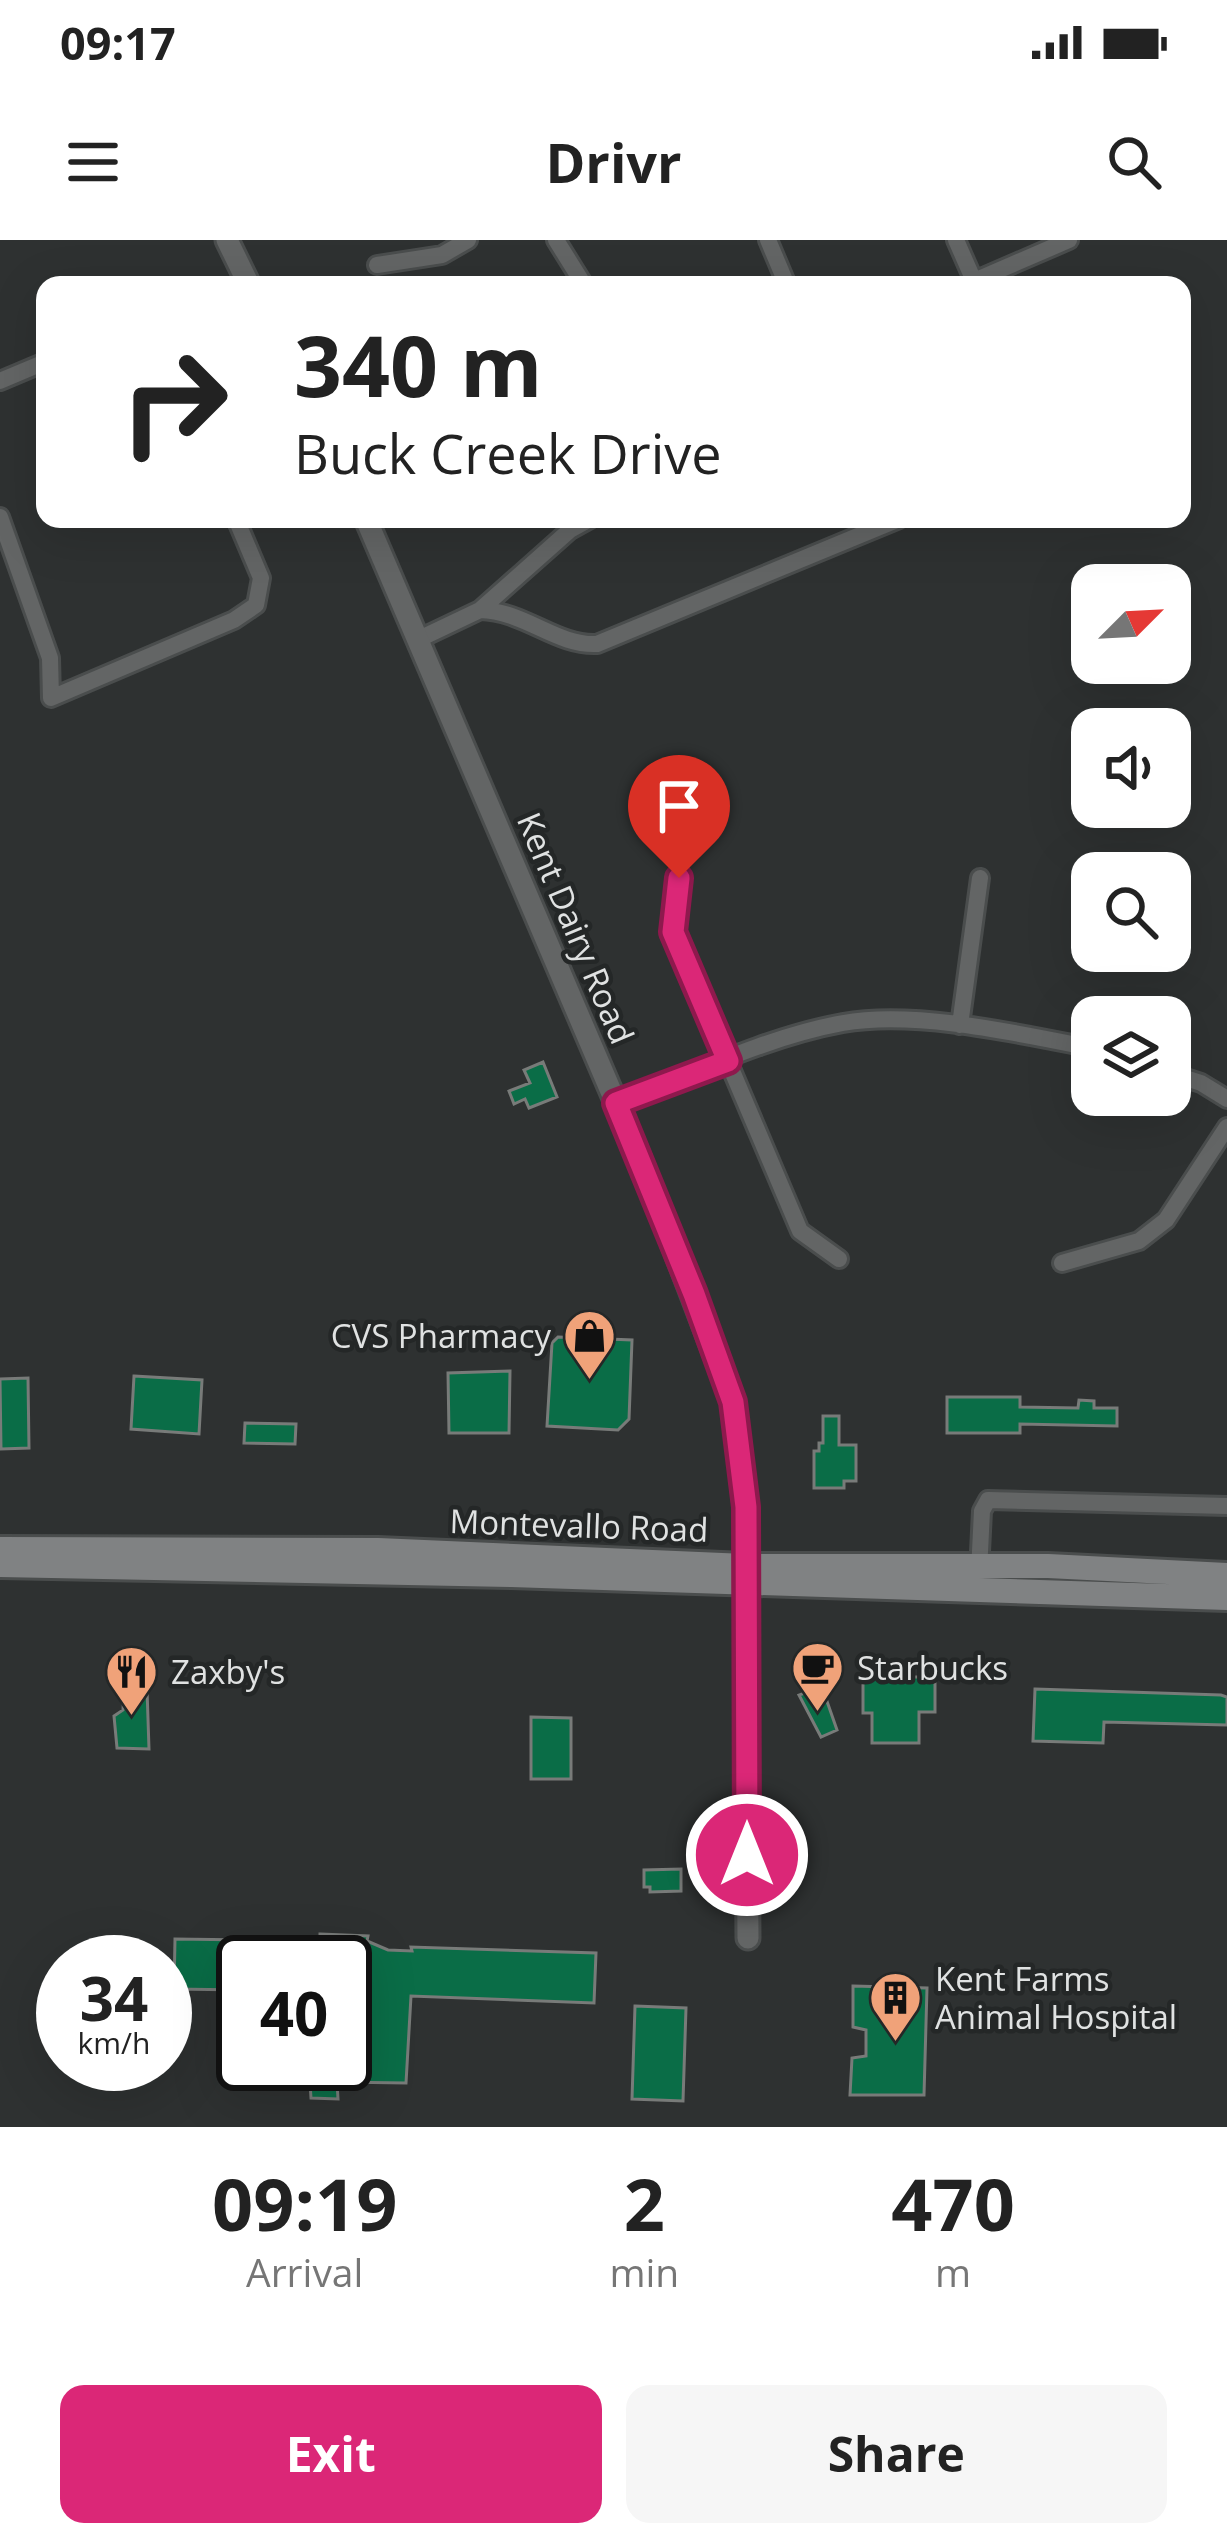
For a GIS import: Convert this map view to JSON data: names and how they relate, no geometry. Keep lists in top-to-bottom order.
{
  "streets": {
    "main road": ["Montevallo Road"],
    "street": ["Kent Dairy Road"]
  },
  "crossings": [
    ["Kent Dairy Road", "Montevallo Road"]
  ],
  "places": {
    "shop": ["CVS Pharmacy"],
    "cafe": ["Starbucks"],
    "restaurant": ["Zaxby's"],
    "building": ["Kent Farms Animal Hospital"]
  },
  "north": "top right",
  "page": {
    "status": "09:17",
    "header": "Drivr",
    "turn": ["340 m", "Buck Creek Drive"],
    "speed": "34 km/h",
    "limit": "40",
    "eta": [
      "09:19",
      "Arrival",
      "2",
      "min",
      "470",
      "m"
    ],
    "buttons": ["Exit", "Share"]
  }
}
